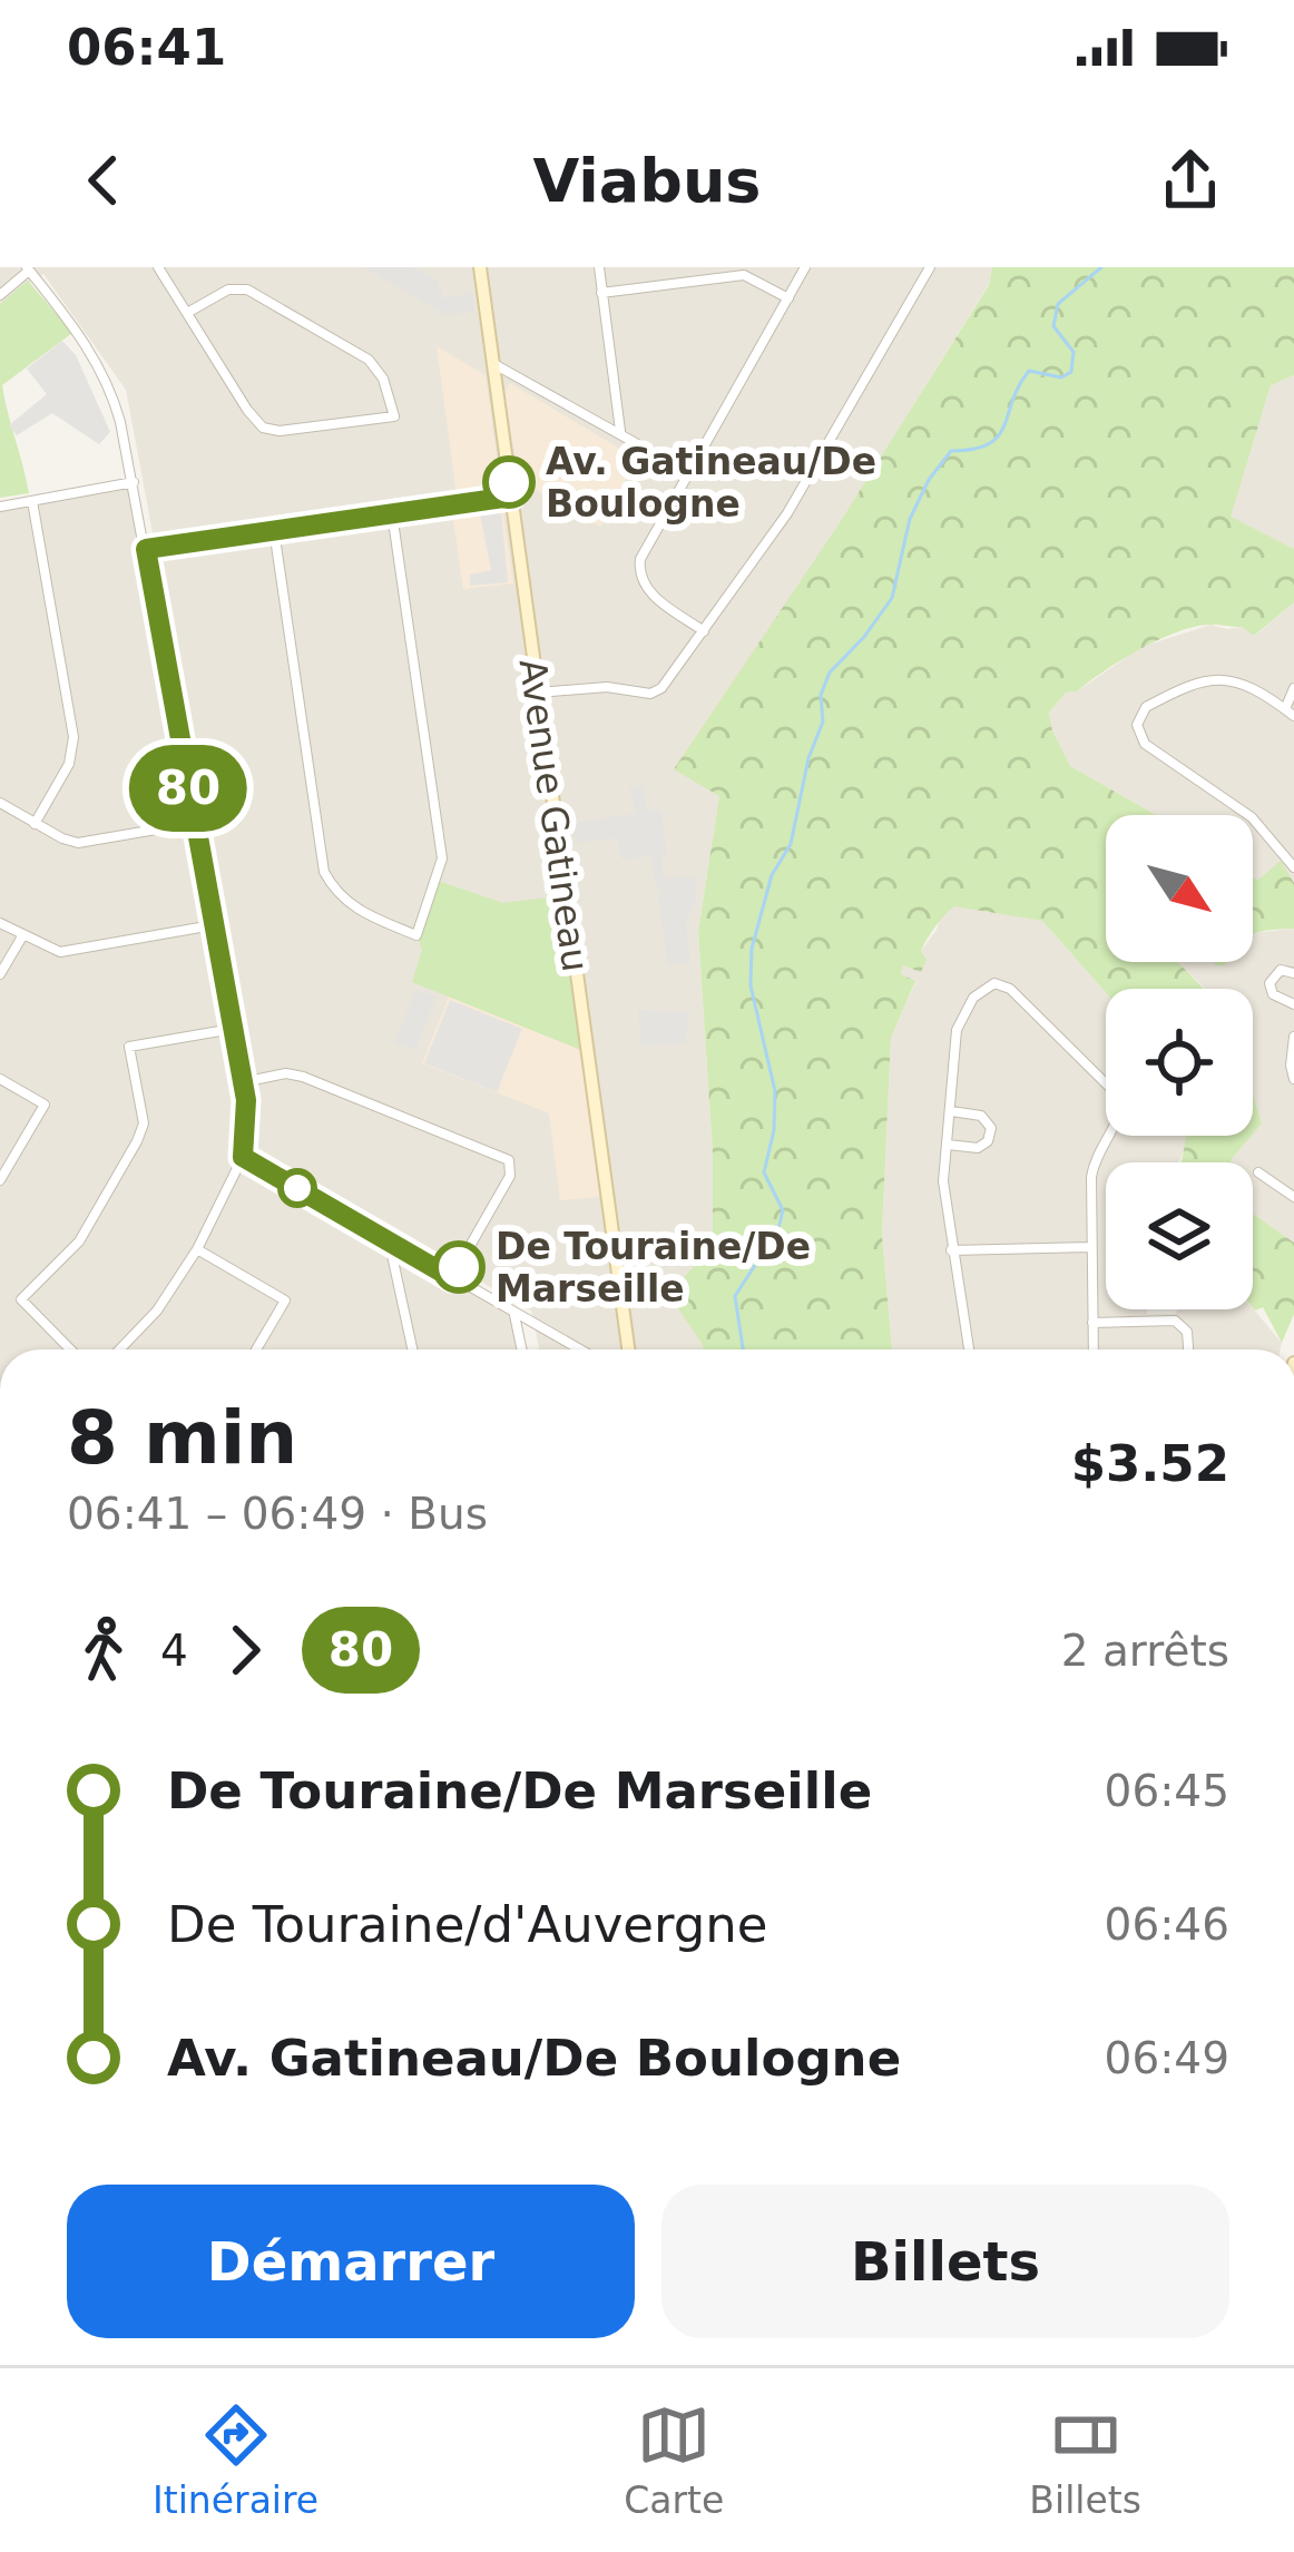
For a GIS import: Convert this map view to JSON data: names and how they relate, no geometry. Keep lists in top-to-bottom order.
{
  "streets": {
    "street": ["Avenue Gatineau"]
  },
  "places": ["Av. Gatineau/De Boulogne", "De Touraine/De Marseille"],
  "lines": ["bus line 80"],
  "north": "bottom right",
  "page": {
    "status": "06:41",
    "header": "Viabus",
    "on_map": "80",
    "heading": ["8 min", "06:41 – 06:49 · Bus", "$3.52"],
    "legs": ["4", "80", "2 arrêts"],
    "list": [
      {
        "name": "De Touraine/De Marseille",
        "value": "06:45"
      },
      {
        "name": "De Touraine/d'Auvergne",
        "value": "06:46"
      },
      {
        "name": "Av. Gatineau/De Boulogne",
        "value": "06:49"
      }
    ],
    "buttons": ["Démarrer", "Billets"],
    "tabs": ["Itinéraire", "Carte", "Billets"]
  }
}
